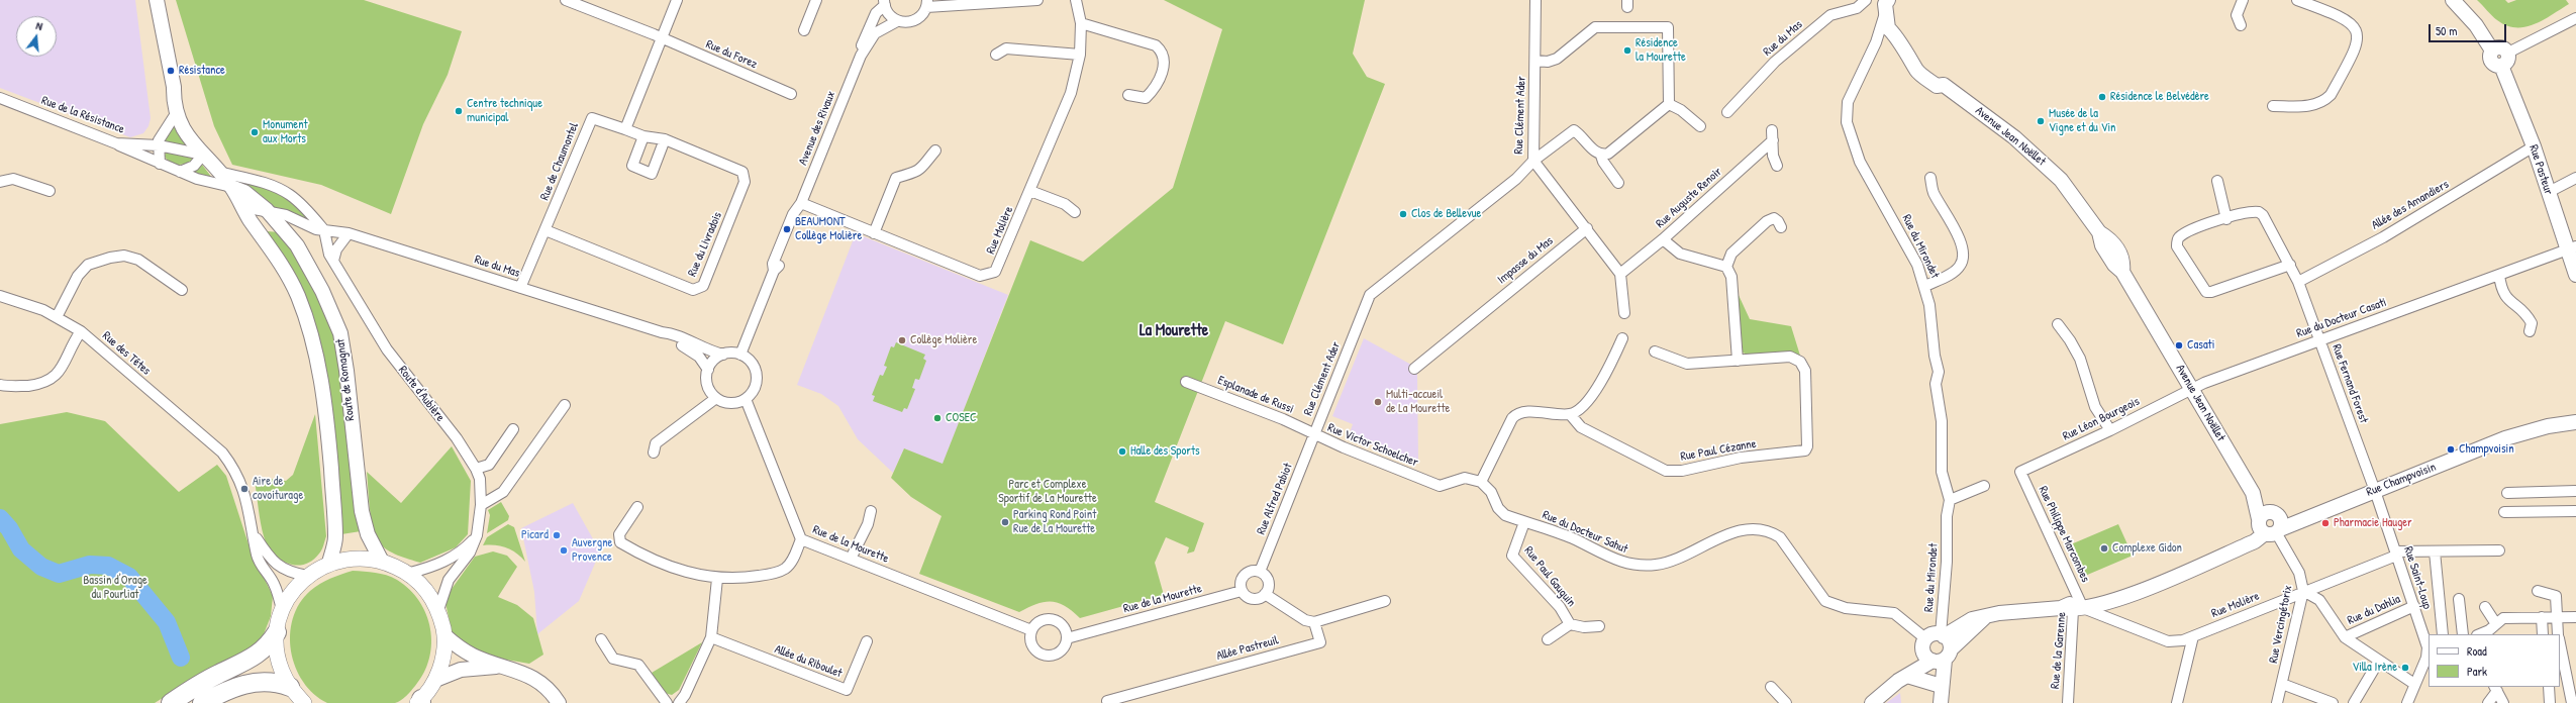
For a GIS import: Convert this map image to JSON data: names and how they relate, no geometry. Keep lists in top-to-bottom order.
{
  "streets": {
    "main road": [
      "Avenue Jean Noëllet",
      "Rue Pasteur",
      "Route de Romagnat",
      "Rue Champvoisin"
    ],
    "street": [
      "Rue du Mas",
      "Rue du Forez",
      "Rue de la Résistance",
      "Rue Clément Ader",
      "Avenue des Rivaux",
      "Rue de Chaumontel",
      "Rue Auguste Renoir",
      "Allée des Amandiers",
      "Rue Molière",
      "Rue du Livradois",
      "Rue du Mirondet",
      "Impasse du Mas",
      "Rue du Docteur Casati",
      "Rue des Têtes",
      "Rue Fernand Forest",
      "Route d'Aubière",
      "Esplanade de Russi",
      "Rue Léon Bourgeois",
      "Rue Victor Schoelcher",
      "Rue Paul Cézanne",
      "Rue Alfred Pabiot",
      "Rue du Docteur Sahut",
      "Rue Philippe Marcombes",
      "Rue de la Mourette",
      "Rue Paul Gauguin",
      "Rue Saint-Loup",
      "Rue du Dahlia",
      "Rue Vercingétorix",
      "Allée Pastreuil",
      "Rue de la Garenne",
      "Allée du Riboulet"
    ]
  },
  "crossings": [
    ["Rue du Mas", "Avenue des Rivaux"],
    ["Rue du Mas", "Rue de Chaumontel"],
    ["Rue du Mas", "Route de Romagnat"],
    ["Rue du Mas", "Route d'Aubière"],
    ["Rue du Mas", "Rue de la Mourette"],
    ["Rue de la Résistance", "Route de Romagnat"],
    ["Rue Clément Ader", "Esplanade de Russi"],
    ["Rue Clément Ader", "Rue Victor Schoelcher"],
    ["Rue Clément Ader", "Rue Alfred Pabiot"],
    ["Avenue des Rivaux", "Rue Molière"],
    ["Avenue des Rivaux", "Rue de la Mourette"],
    ["Avenue Jean Noëllet", "Rue du Mirondet"],
    ["Avenue Jean Noëllet", "Rue du Docteur Casati"],
    ["Avenue Jean Noëllet", "Rue Léon Bourgeois"],
    ["Avenue Jean Noëllet", "Rue Champvoisin"],
    ["Avenue Jean Noëllet", "Rue Vercingétorix"],
    ["Rue de Chaumontel", "Rue du Livradois"],
    ["Rue Pasteur", "Allée des Amandiers"],
    ["Rue Pasteur", "Rue du Docteur Casati"],
    ["Allée des Amandiers", "Rue Fernand Forest"],
    ["Rue Molière", "Rue Philippe Marcombes"],
    ["Rue Molière", "Rue Saint-Loup"],
    ["Rue Molière", "Rue Vercingétorix"],
    ["Rue Molière", "Rue de la Garenne"],
    ["Rue du Docteur Casati", "Rue Fernand Forest"],
    ["Rue du Docteur Casati", "Rue Léon Bourgeois"],
    ["Rue Fernand Forest", "Rue Champvoisin"],
    ["Rue Fernand Forest", "Rue Saint-Loup"],
    ["Esplanade de Russi", "Rue Victor Schoelcher"],
    ["Esplanade de Russi", "Rue Alfred Pabiot"],
    ["Rue Léon Bourgeois", "Rue Philippe Marcombes"],
    ["Rue Victor Schoelcher", "Rue Alfred Pabiot"],
    ["Rue Victor Schoelcher", "Rue du Docteur Sahut"],
    ["Rue Champvoisin", "Rue Saint-Loup"],
    ["Rue Champvoisin", "Rue Vercingétorix"],
    ["Rue Alfred Pabiot", "Rue de la Mourette"],
    ["Rue du Docteur Sahut", "Rue Paul Gauguin"],
    ["Rue Philippe Marcombes", "Rue de la Garenne"],
    ["Rue Saint-Loup", "Rue du Dahlia"]
  ],
  "districts": ["La Mourette"],
  "parks": ["Parc et Complexe Sportif de La Mourette", "Bassin d'Orage du Pourliat"],
  "places": [
    "Résidence la Mourette",
    "Résistance",
    "Résidence le Belvédère",
    "Centre technique municipal",
    "Musée de la Vigne et du Vin",
    "Monument aux Morts",
    "Clos de Bellevue",
    "BEAUMONT Collège Molière",
    "Collège Molière",
    "Casati",
    "Multi-accueil de La Mourette",
    "COSEC",
    "Champvoisin",
    "Halle des Sports",
    "Aire de covoiturage",
    "Parking Rond Point Rue de La Mourette",
    "Pharmacie Hauger",
    "Picard",
    "Complexe Gidon",
    "Auvergne Provence",
    "Villa Irène"
  ],
  "legend": ["Road", "Park"],
  "scale_bar": "50 m",
  "north": "top"
}
